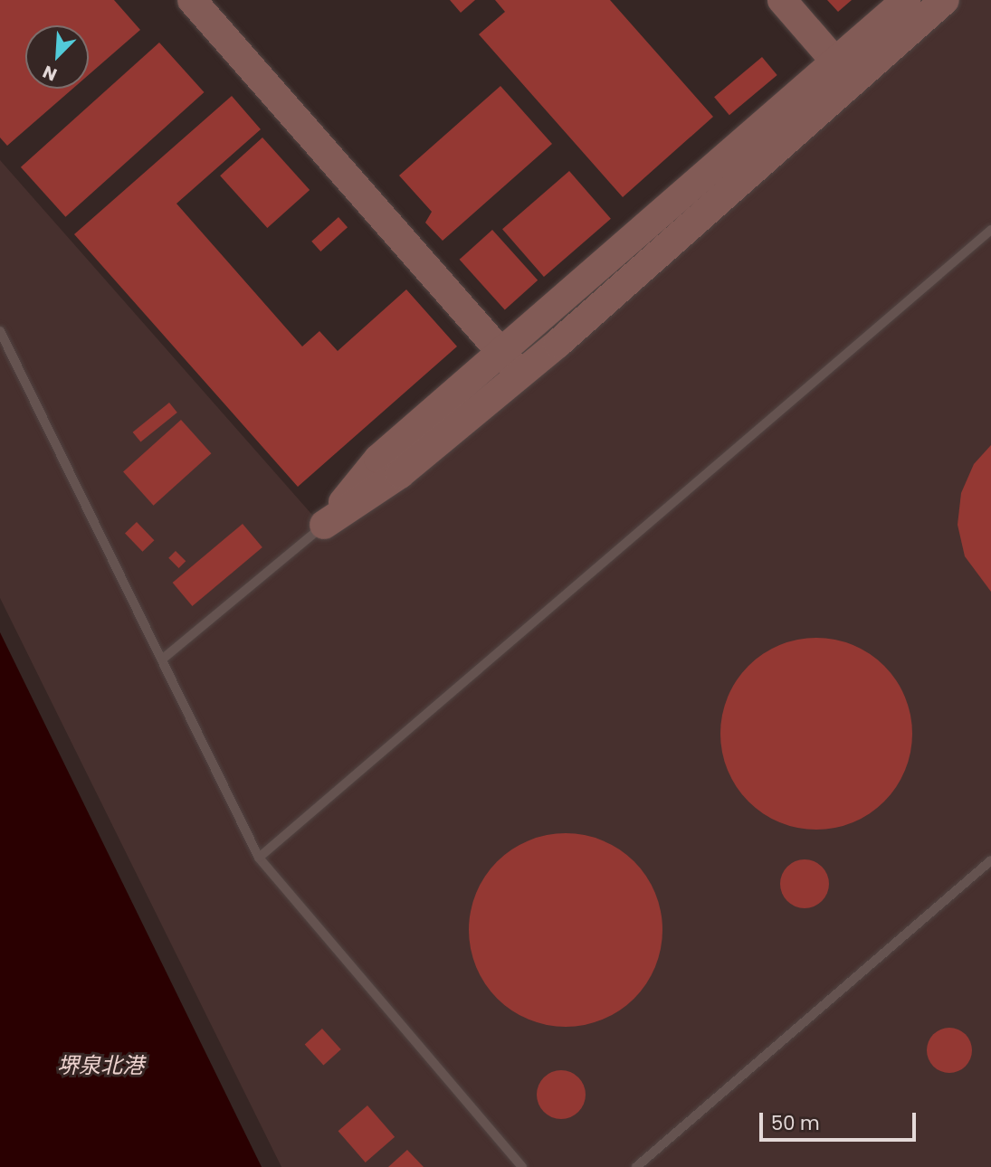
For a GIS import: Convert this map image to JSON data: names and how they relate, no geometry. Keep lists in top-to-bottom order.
{
  "water": ["堺泉北港"],
  "scale_bar": "50 m",
  "north": "bottom left"
}
